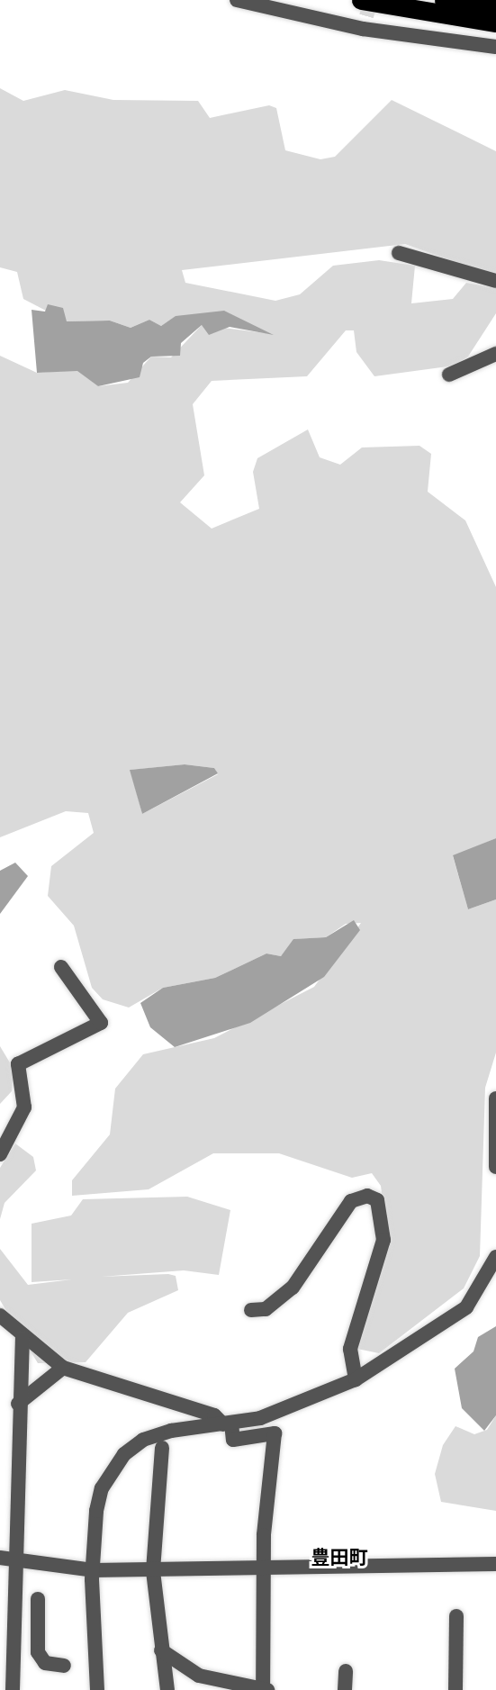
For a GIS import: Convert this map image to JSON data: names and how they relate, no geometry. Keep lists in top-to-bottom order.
{
  "districts": ["豊田町"]
}
